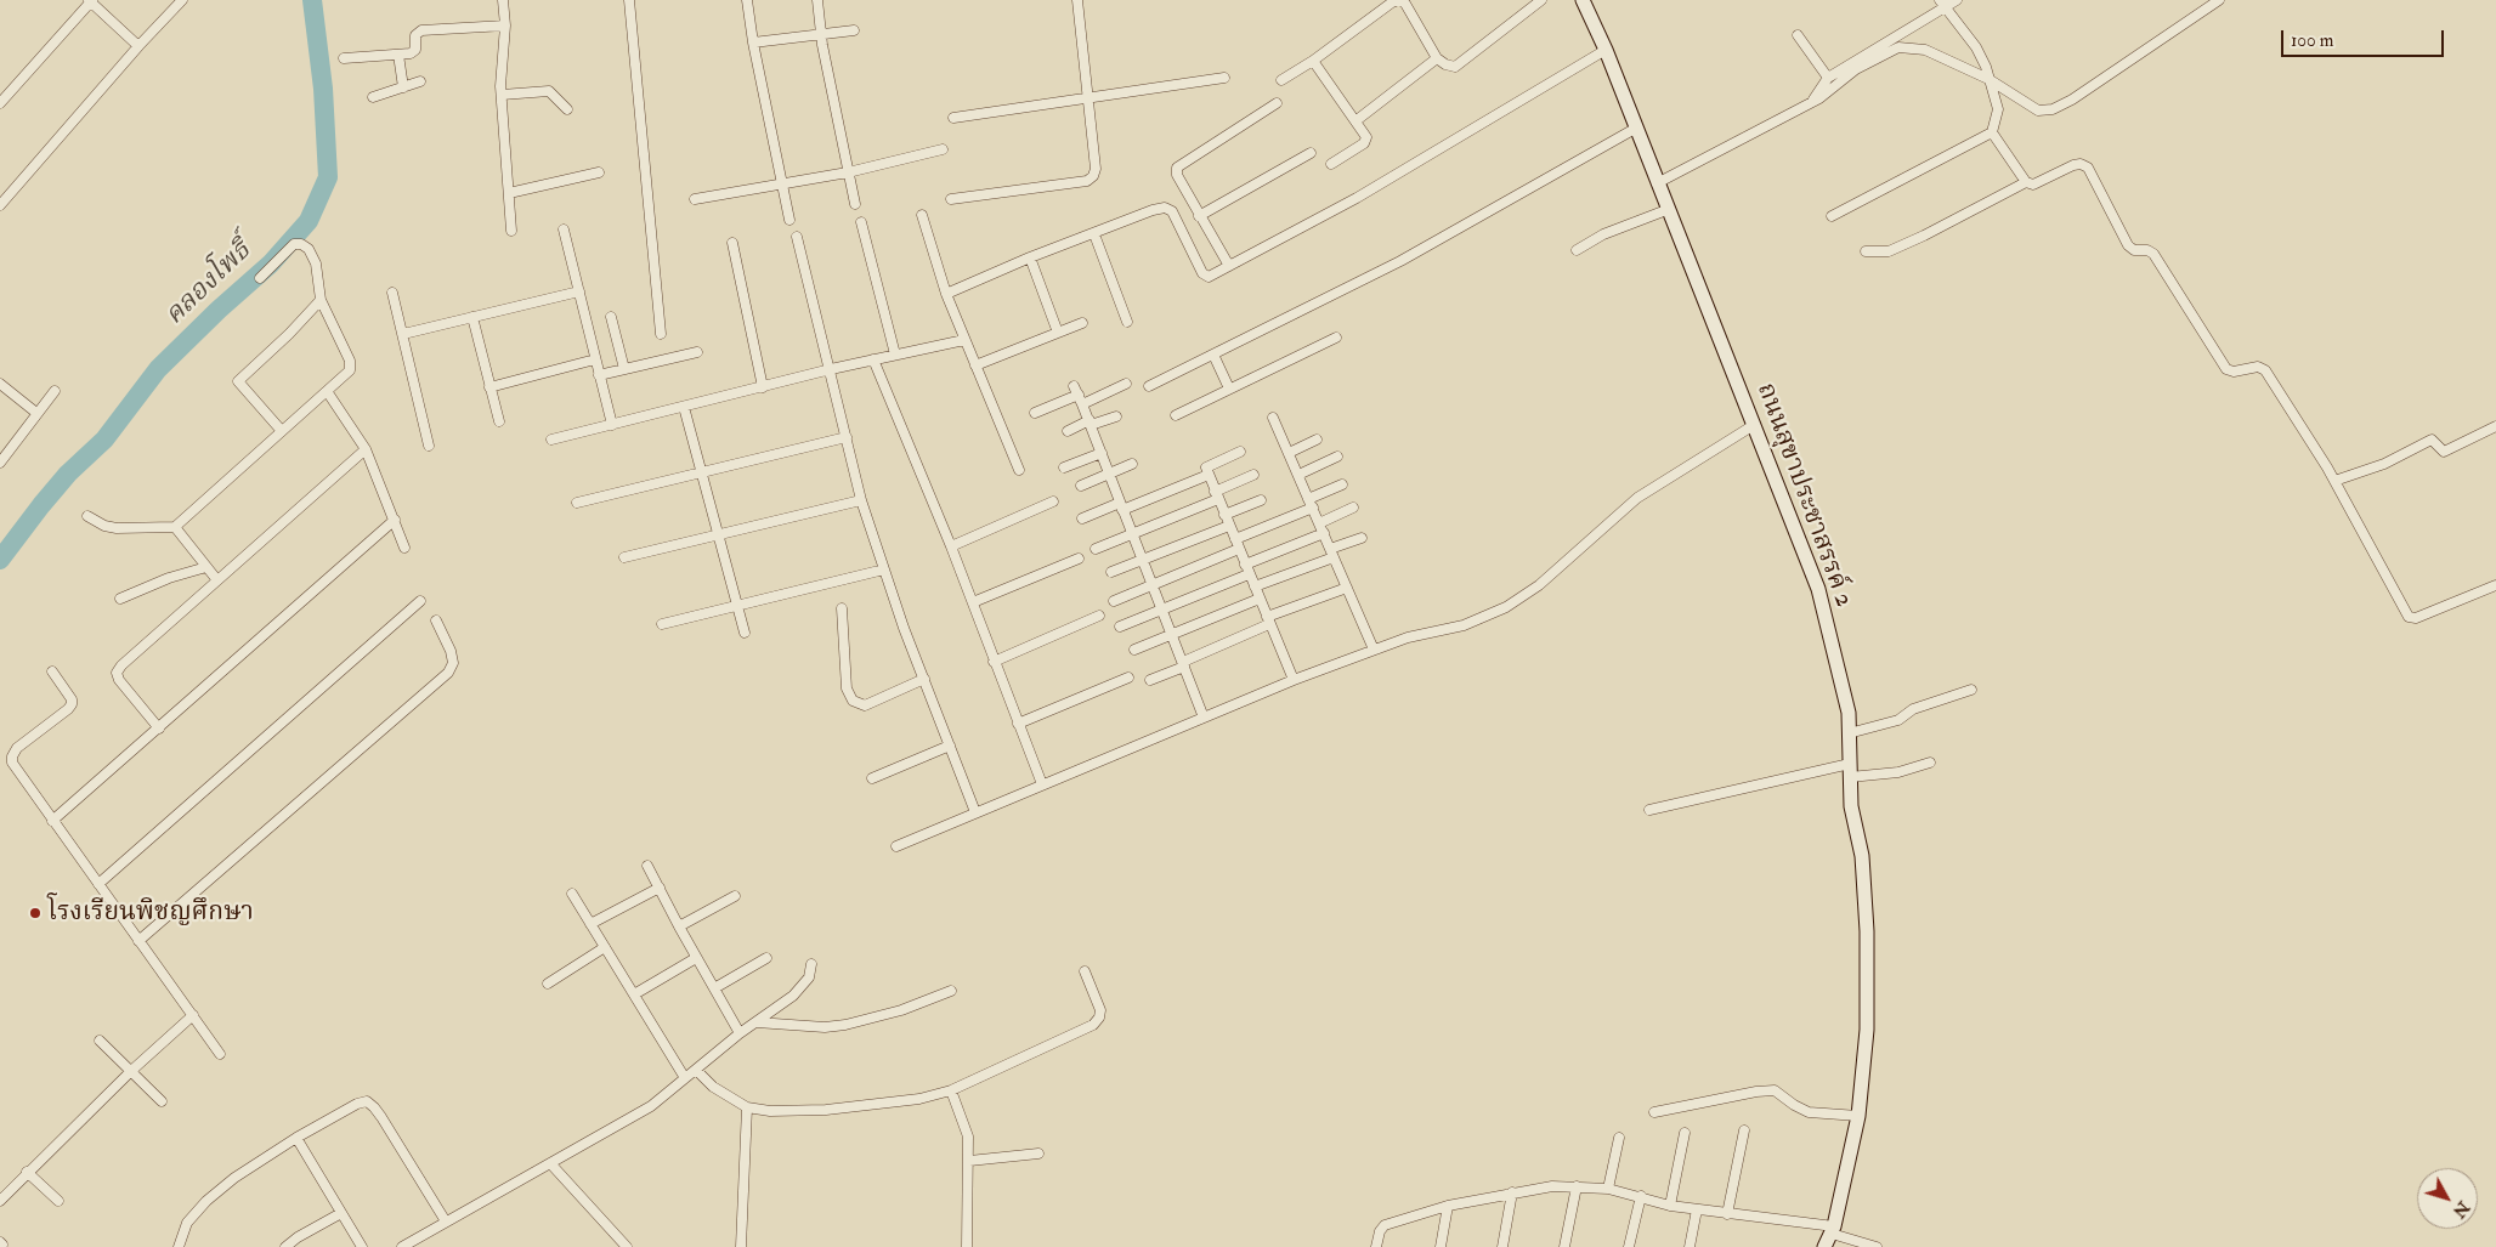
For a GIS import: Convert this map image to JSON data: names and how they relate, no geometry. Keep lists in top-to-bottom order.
{
  "streets": {
    "street": ["ถนนสุขาประชาสรรค์ 2"]
  },
  "water": ["คลองโพธิ์"],
  "places": ["โรงเรียนพิชญศึกษา"],
  "scale_bar": "100 m",
  "north": "bottom right"
}
